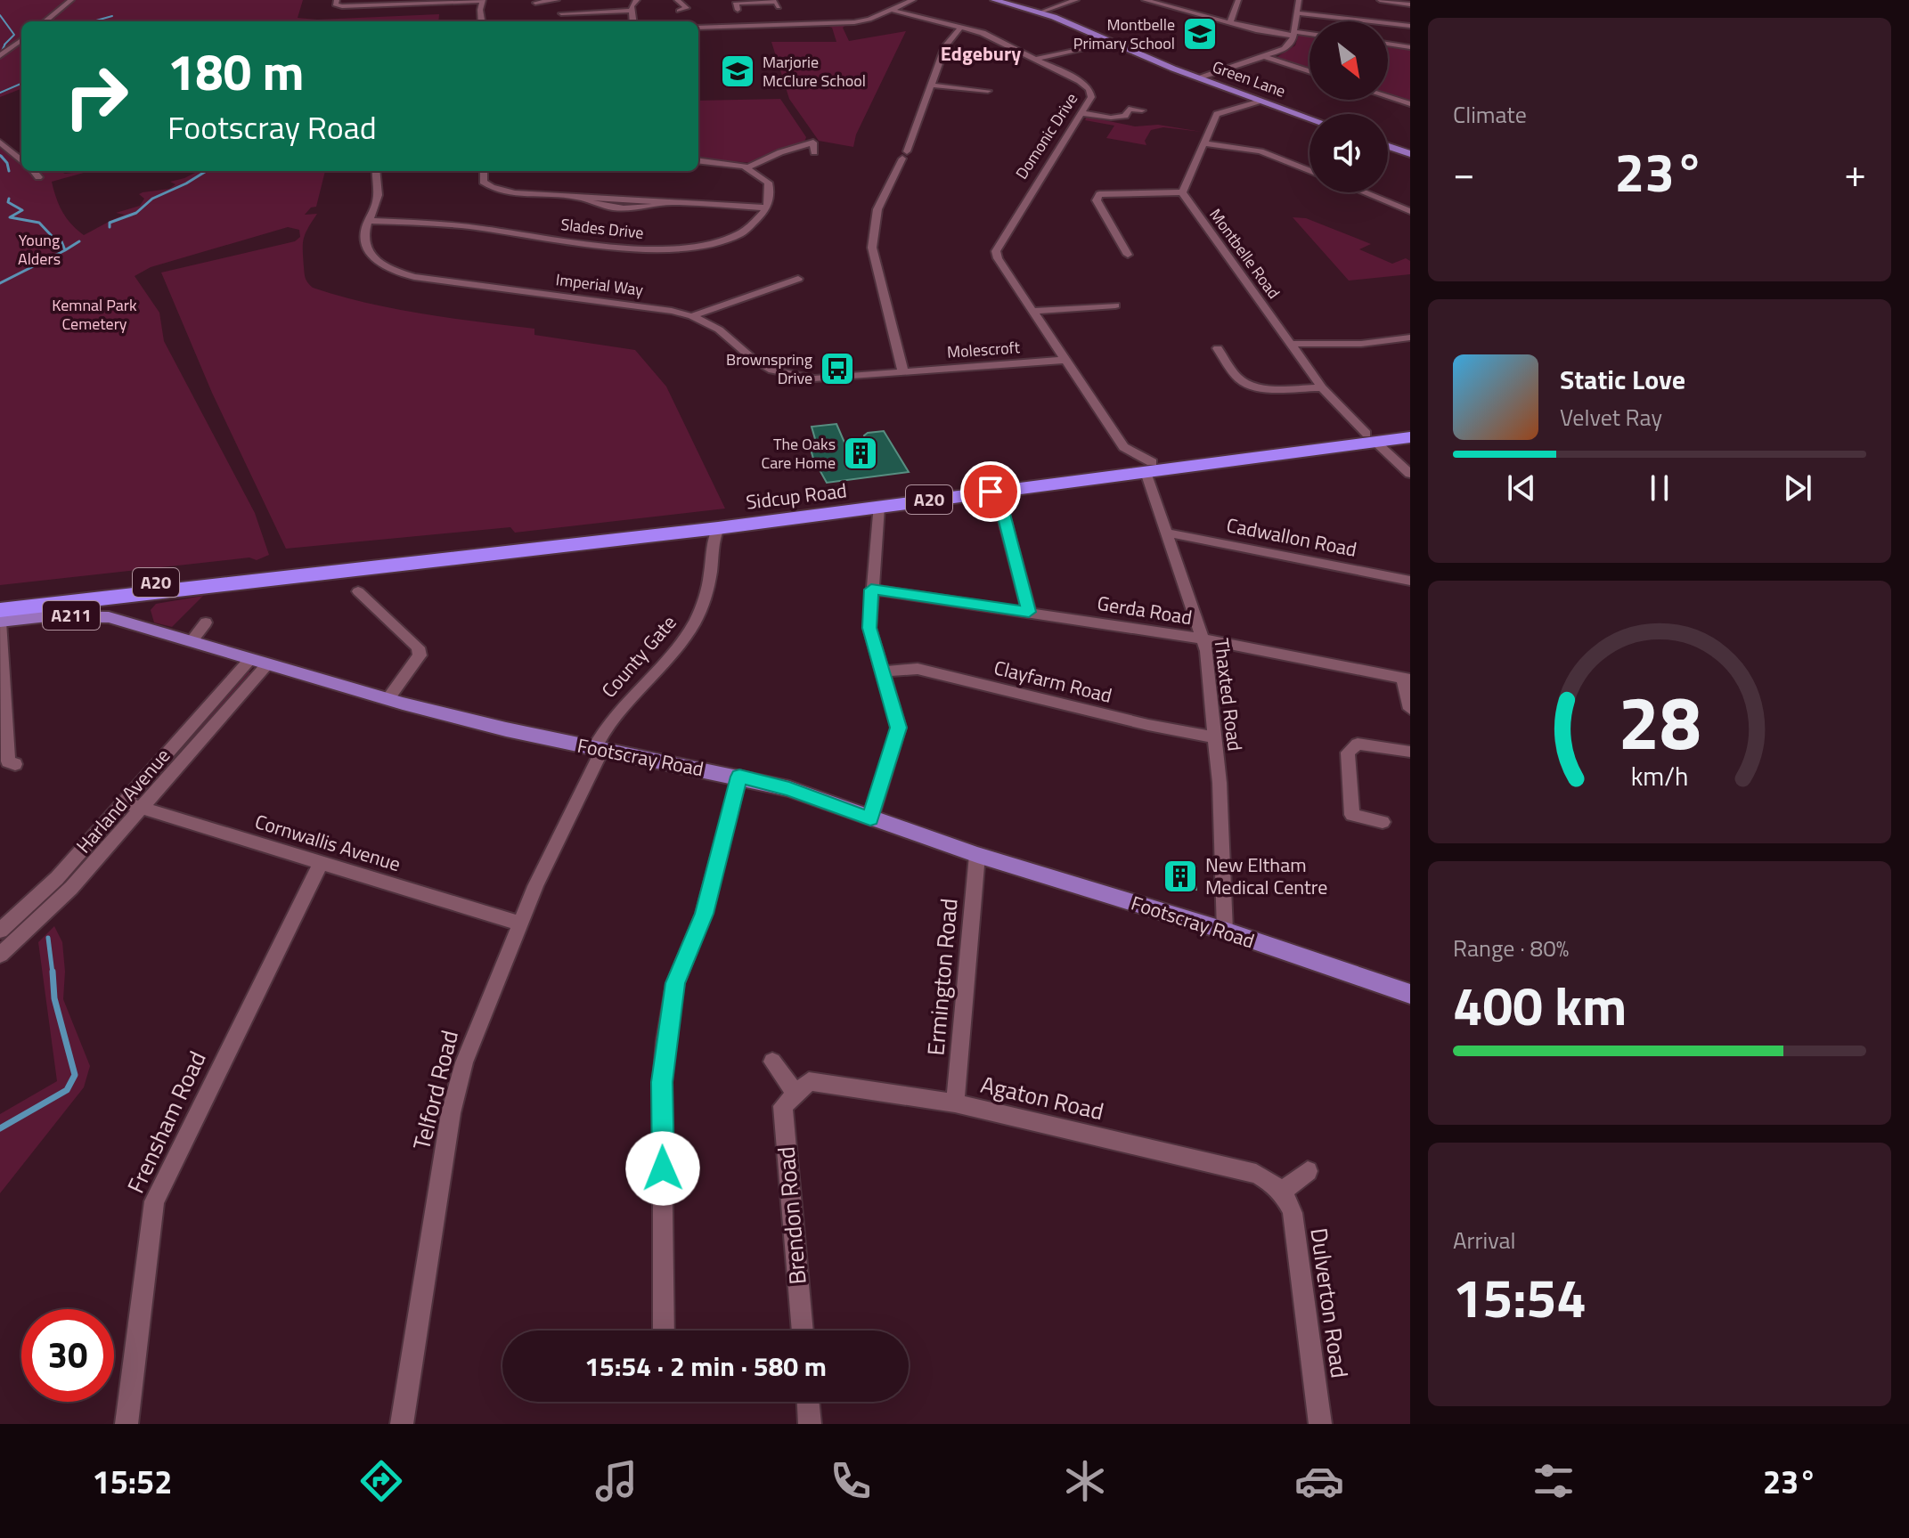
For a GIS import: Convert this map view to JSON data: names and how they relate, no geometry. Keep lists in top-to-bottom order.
{
  "streets": {
    "highway": ["Sidcup Road", "A20"],
    "main road": ["Green Lane", "A211", "Footscray Road"],
    "street": [
      "Domonic Drive",
      "Slades Drive",
      "Montbelle Road",
      "Imperial Way",
      "Molescroft",
      "Cadwallon Road",
      "Gerda Road",
      "County Gate",
      "Clayfarm Road",
      "Thaxted Road",
      "Harland Avenue",
      "Cornwallis Avenue",
      "Ermington Road",
      "Telford Road",
      "Agaton Road",
      "Frensham Road",
      "Brendon Road",
      "Dulverton Road"
    ]
  },
  "crossings": [
    ["Domonic Drive", "Molescroft"],
    ["Domonic Drive", "Sidcup Road"],
    ["Domonic Drive", "Thaxted Road"],
    ["Slades Drive", "Imperial Way"],
    ["Montbelle Road", "Sidcup Road"],
    ["Imperial Way", "Molescroft"],
    ["Sidcup Road", "County Gate"],
    ["Sidcup Road", "Thaxted Road"],
    ["Cadwallon Road", "Thaxted Road"],
    ["Gerda Road", "Thaxted Road"],
    ["County Gate", "Footscray Road"],
    ["County Gate", "Telford Road"],
    ["Clayfarm Road", "Thaxted Road"],
    ["Thaxted Road", "Footscray Road"],
    ["Footscray Road", "Harland Avenue"],
    ["Footscray Road", "Ermington Road"],
    ["Footscray Road", "Telford Road"],
    ["Harland Avenue", "Cornwallis Avenue"],
    ["Cornwallis Avenue", "Telford Road"],
    ["Cornwallis Avenue", "Frensham Road"],
    ["Ermington Road", "Agaton Road"],
    ["Agaton Road", "Brendon Road"],
    ["Agaton Road", "Dulverton Road"]
  ],
  "districts": ["Edgebury"],
  "parks": ["Young Alders", "Kemnal Park Cemetery"],
  "places": {
    "school or university": ["Montbelle Primary School", "Marjorie McClure School"],
    "bus stop": ["Brownspring Drive"],
    "building": ["The Oaks Care Home", "New Eltham Medical Centre"]
  },
  "north": "bottom right",
  "page": {
    "tile": [
      "Climate",
      ["Range · 80%", "400 km"],
      ["Arrival", "15:54"]
    ],
    "turn": ["180 m", "Footscray Road"],
    "heat": ["−", "23°", "+"],
    "song": ["Static Love", "Velvet Ray"],
    "limit": "30",
    "trip": "15:54 · 2 min · 580 m",
    "tabs": ["15:52", "23°"],
    "gauge": ["28", "km/h"]
  }
}
